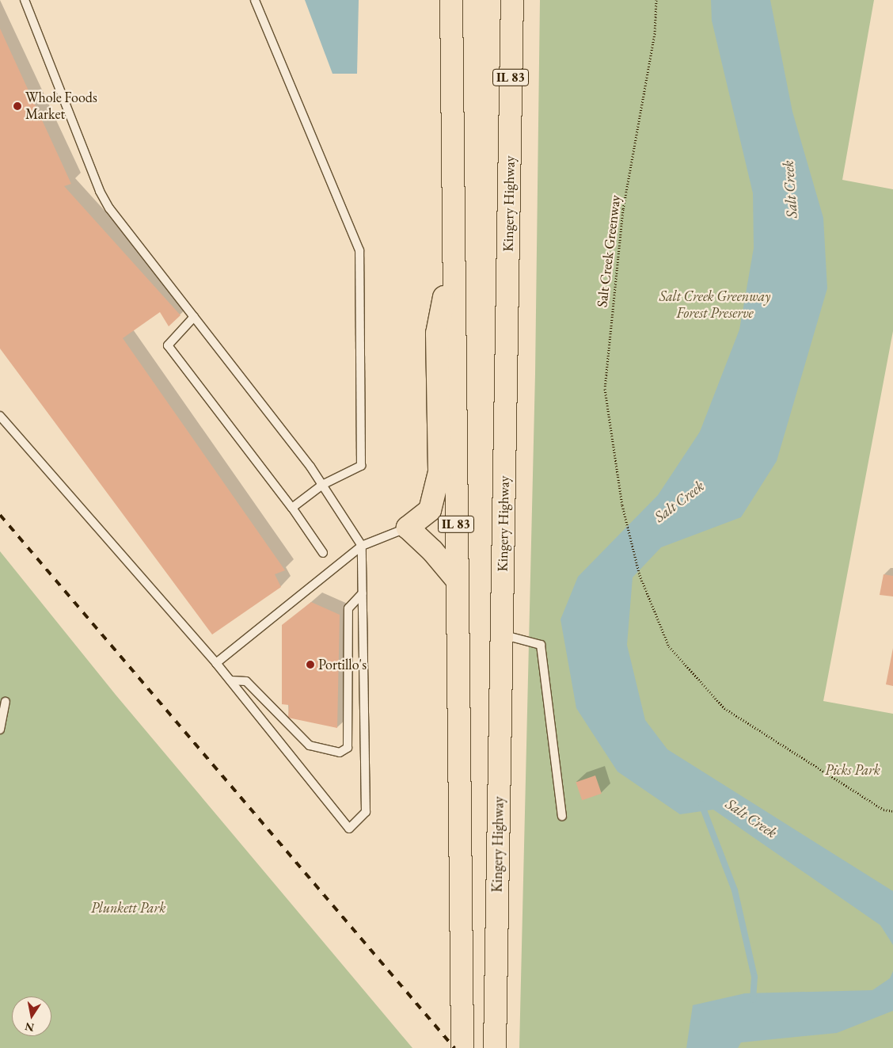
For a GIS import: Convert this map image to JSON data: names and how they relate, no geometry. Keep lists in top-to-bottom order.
{
  "streets": {
    "highway": ["IL 83", "Kingery Highway"],
    "path": ["Salt Creek Greenway"]
  },
  "water": ["Salt Creek"],
  "parks": ["Salt Creek Greenway Forest Preserve", "Picks Park", "Plunkett Park"],
  "places": ["Whole Foods Market", "Portillo's"],
  "north": "bottom"
}
